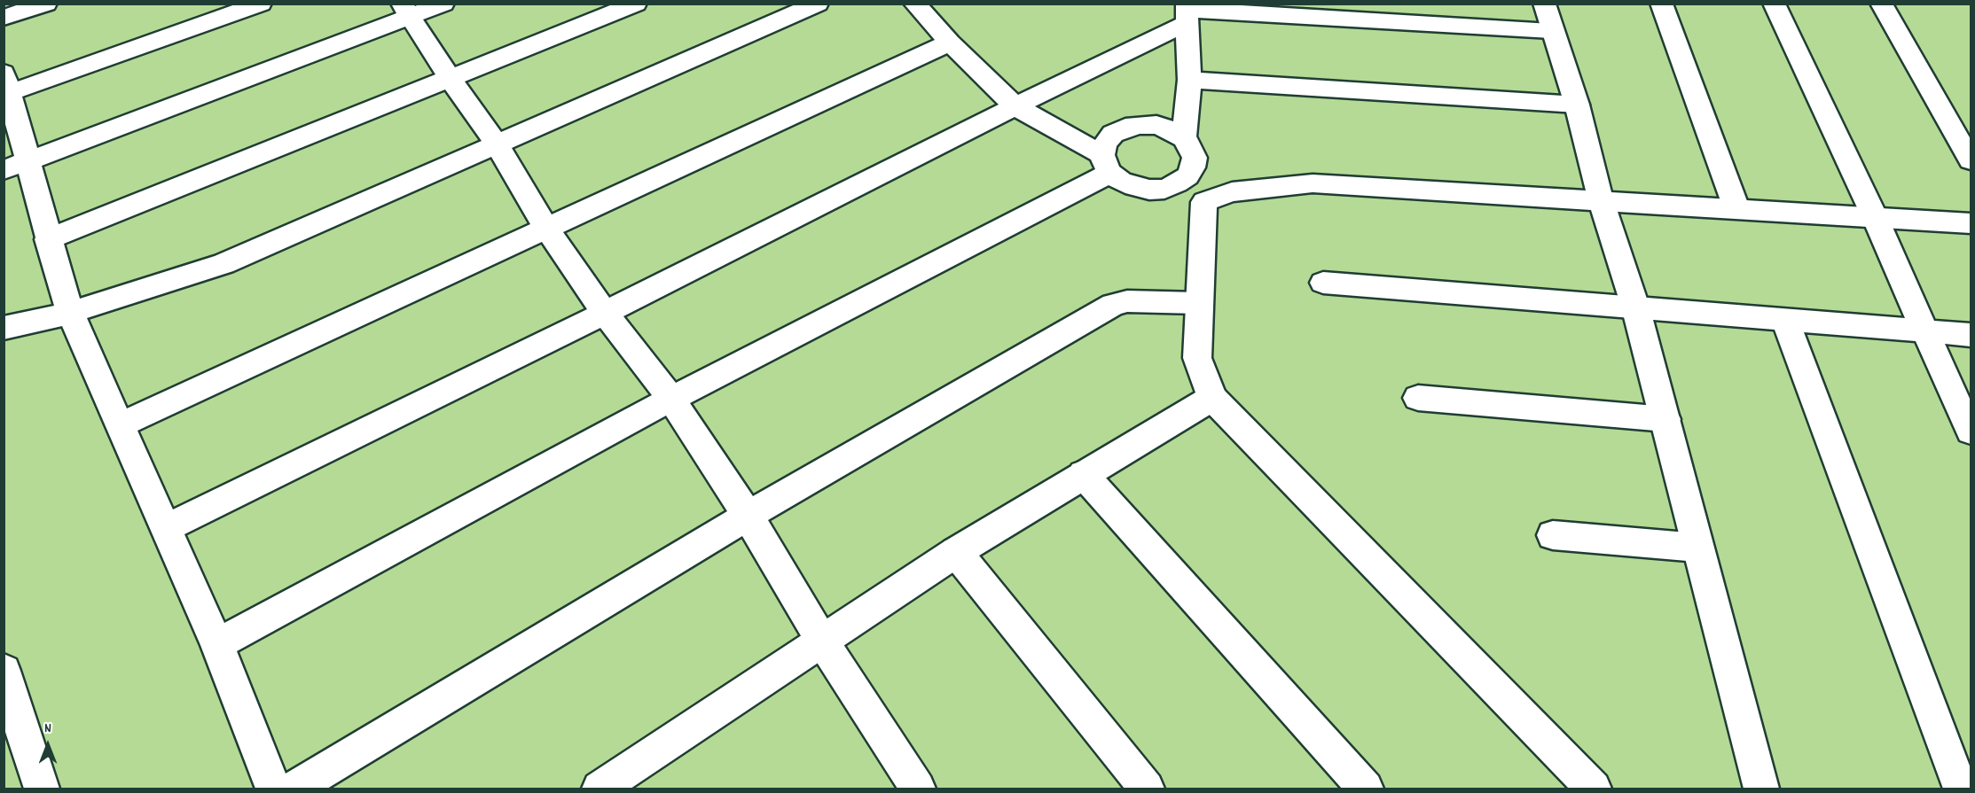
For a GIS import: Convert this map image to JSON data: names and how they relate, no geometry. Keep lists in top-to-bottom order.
{
  "north": "top"
}
